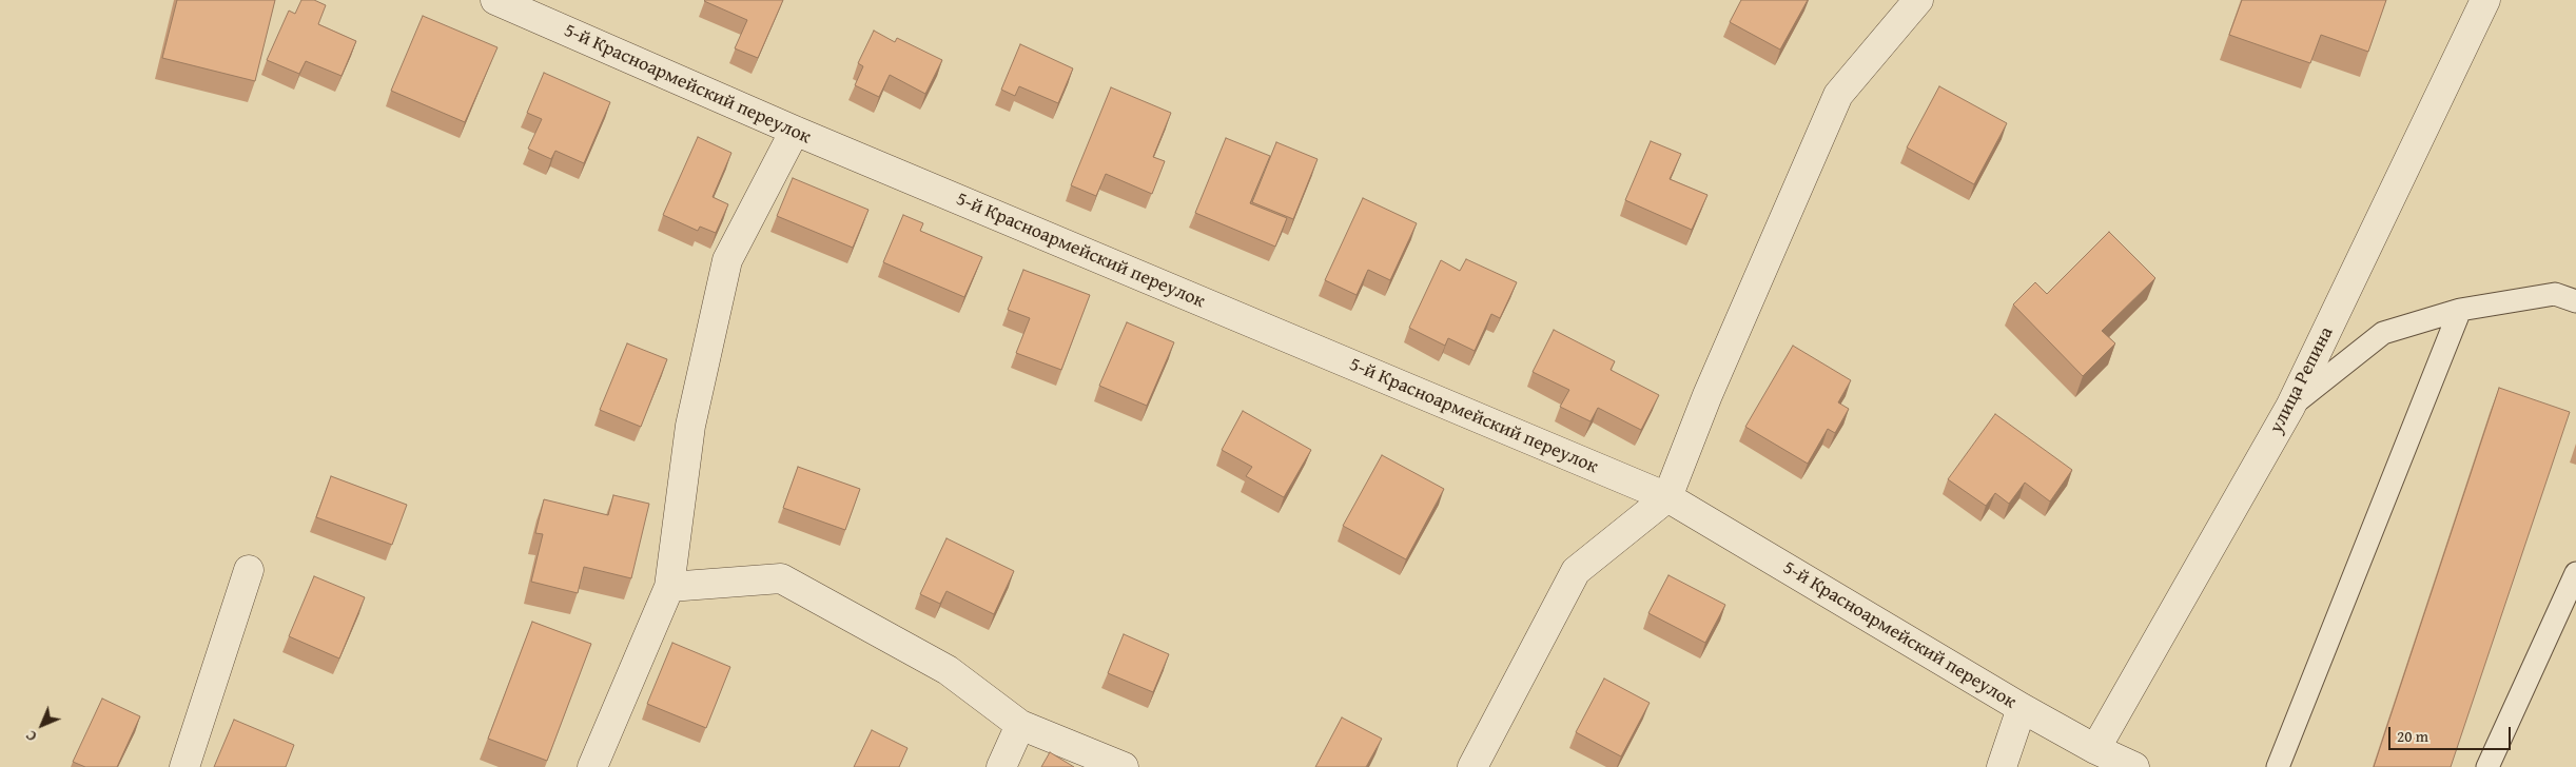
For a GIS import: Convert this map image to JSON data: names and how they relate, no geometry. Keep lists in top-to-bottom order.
{
  "streets": {
    "street": ["5-й Красноармейский переулок", "улица Репина"]
  },
  "crossings": [
    ["5-й Красноармейский переулок", "улица Репина"]
  ],
  "scale_bar": "20 m",
  "north": "bottom left"
}
